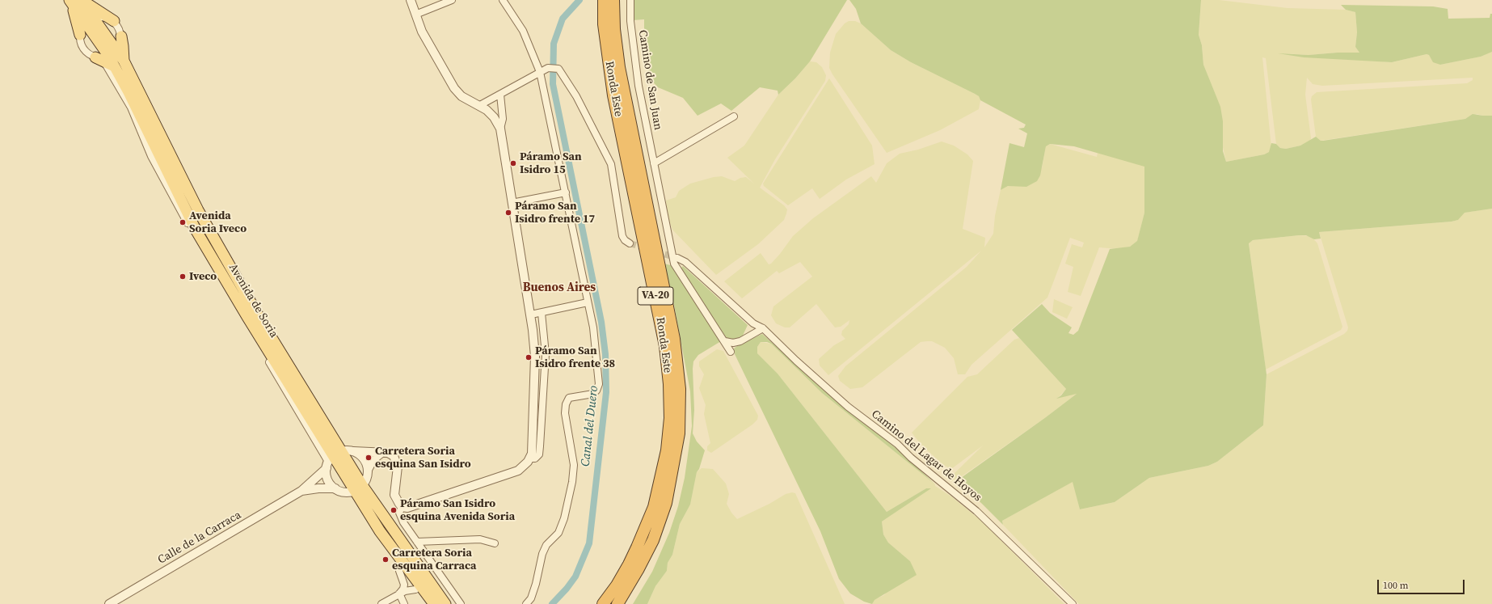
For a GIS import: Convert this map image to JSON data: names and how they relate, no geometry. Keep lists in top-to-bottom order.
{
  "streets": {
    "highway": ["Ronda Este", "VA-20"],
    "main road": ["Avenida de Soria"],
    "street": ["Camino de San Juan", "Camino del Lagar de Hoyos", "Calle de la Carraca"]
  },
  "crossings": [
    ["Avenida de Soria", "Calle de la Carraca"]
  ],
  "districts": ["Buenos Aires"],
  "water": ["Canal del Duero"],
  "places": [
    "Páramo San Isidro 15",
    "Páramo San Isidro frente 17",
    "Avenida Soria Iveco",
    "Iveco",
    "Páramo San Isidro frente 38",
    "Carretera Soria esquina San Isidro",
    "Páramo San Isidro esquina Avenida Soria",
    "Carretera Soria esquina Carraca"
  ],
  "scale_bar": "100 m"
}
